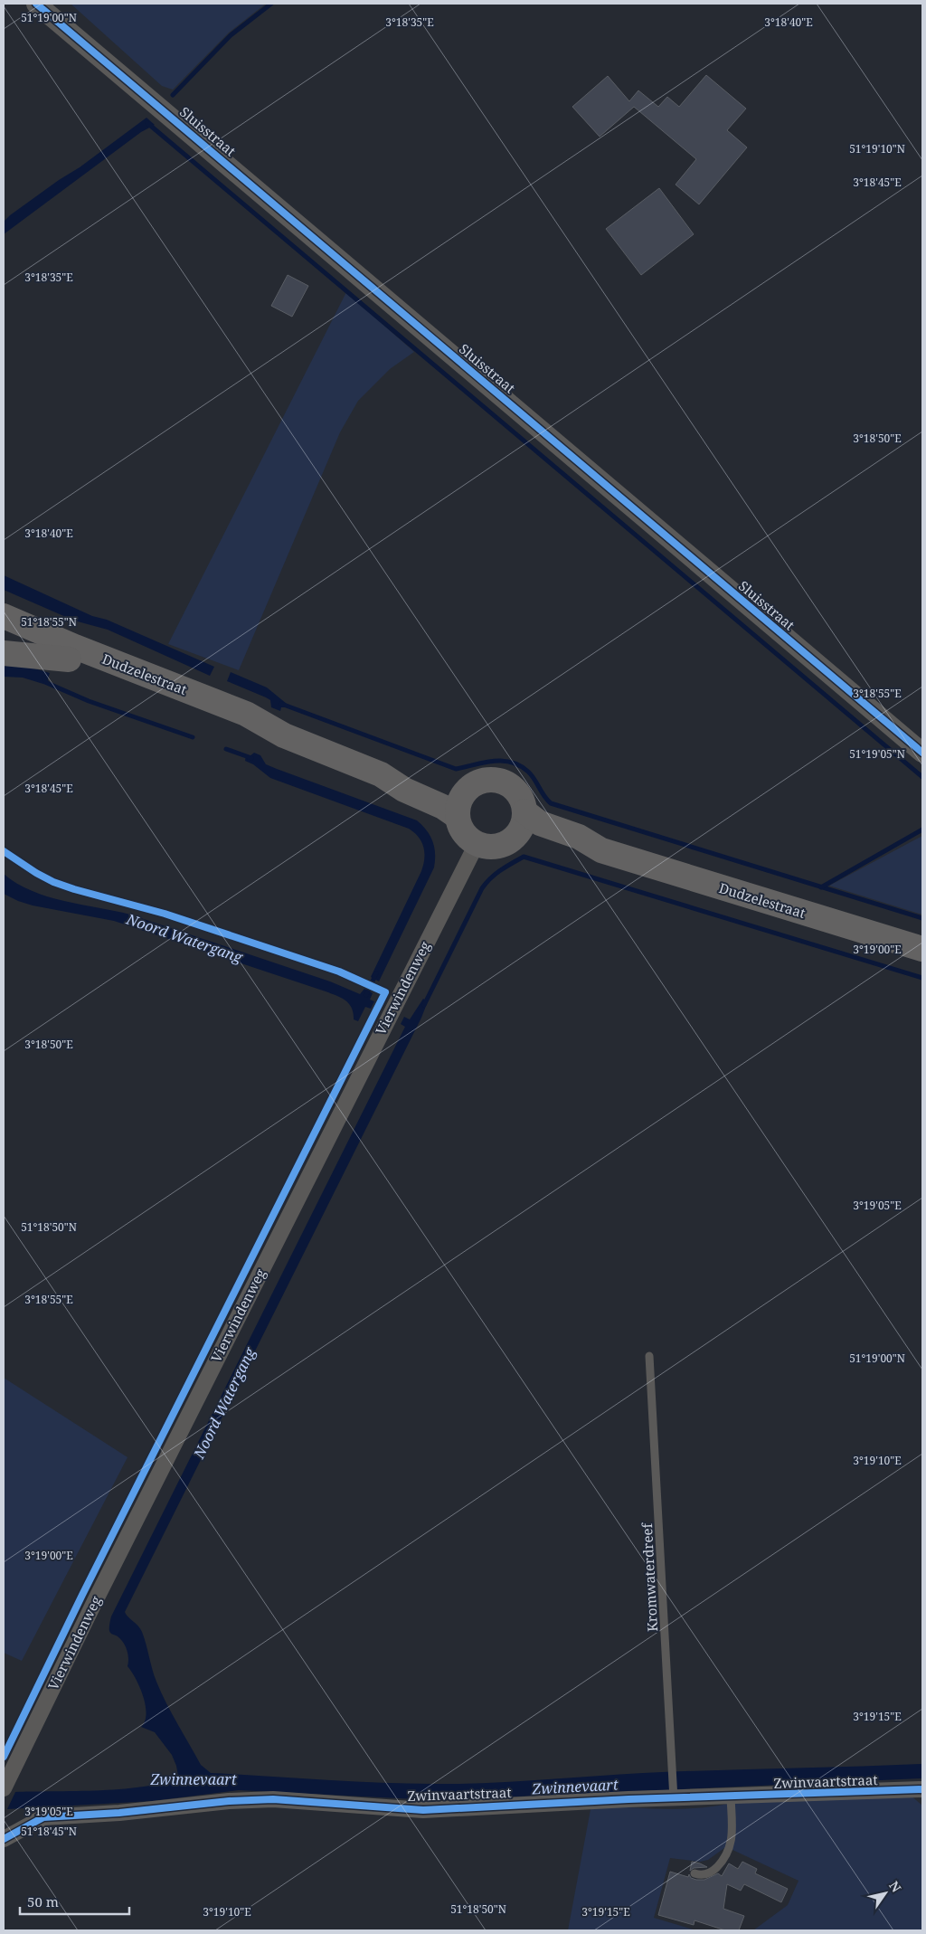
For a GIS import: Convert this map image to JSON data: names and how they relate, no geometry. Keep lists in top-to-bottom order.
{
  "streets": {
    "main road": ["Dudzelestraat"],
    "street": ["Sluisstraat", "Vierwindenweg", "Zwinvaartstraat"],
    "lane": ["Kromwaterdreef"]
  },
  "crossings": [
    ["Dudzelestraat", "Vierwindenweg"],
    ["Kromwaterdreef", "Zwinvaartstraat"]
  ],
  "water": ["Noord Watergang", "Zwinnevaart"],
  "scale_bar": "50 m",
  "north": "top right",
  "coordinates": [
    "51°19'00\"N",
    "3°18'35\"E",
    "3°18'40\"E",
    "51°19'10\"N",
    "3°18'45\"E",
    "3°18'50\"E",
    "51°18'55\"N",
    "3°18'55\"E",
    "51°19'05\"N",
    "3°19'00\"E",
    "3°19'05\"E",
    "51°18'50\"N",
    "3°19'10\"E",
    "3°19'15\"E",
    "51°18'45\"N"
  ]
}
